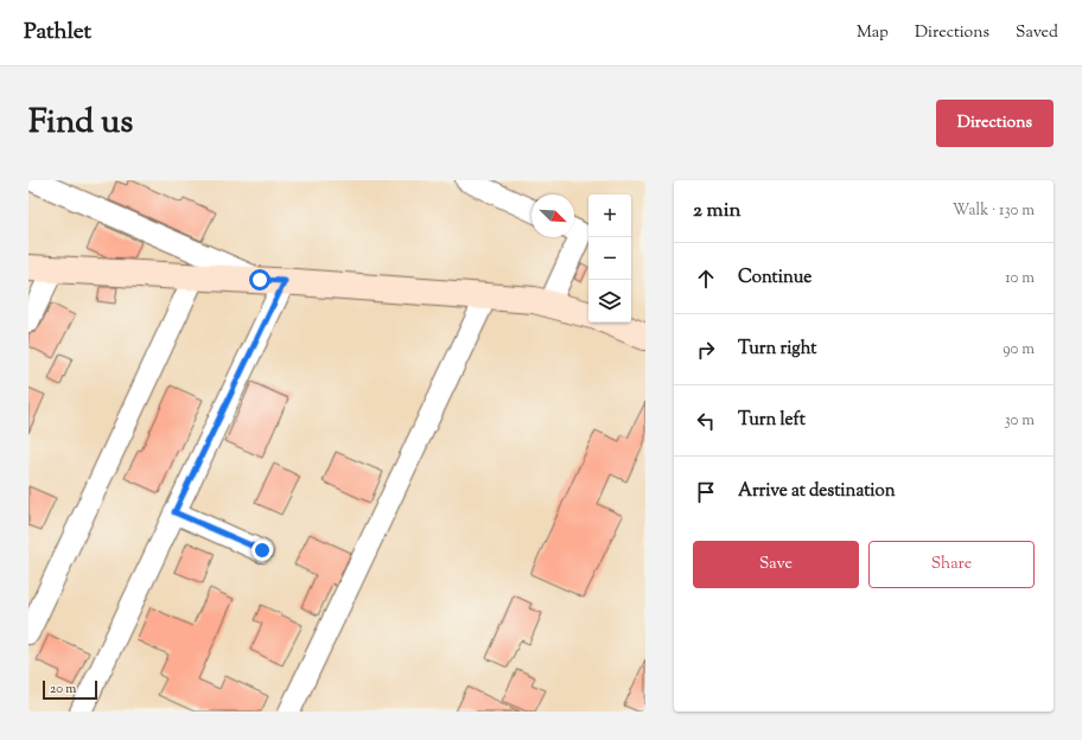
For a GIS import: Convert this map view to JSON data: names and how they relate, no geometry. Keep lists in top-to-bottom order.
{
  "scale_bar": "20 m",
  "north": "bottom right",
  "page": {
    "header": "Pathlet",
    "nav": ["Map", "Directions", "Saved"],
    "title": "Find us",
    "buttons": [
      "Directions",
      ["Save", "Share"]
    ],
    "heading": ["2 min", "Walk · 130 m"],
    "map_buttons": ["+", "−"],
    "list": [
      ["Continue", "10 m"],
      ["Turn right", "90 m"],
      ["Turn left", "30 m"],
      "Arrive at destination"
    ],
    "scale": "20 m"
  }
}
